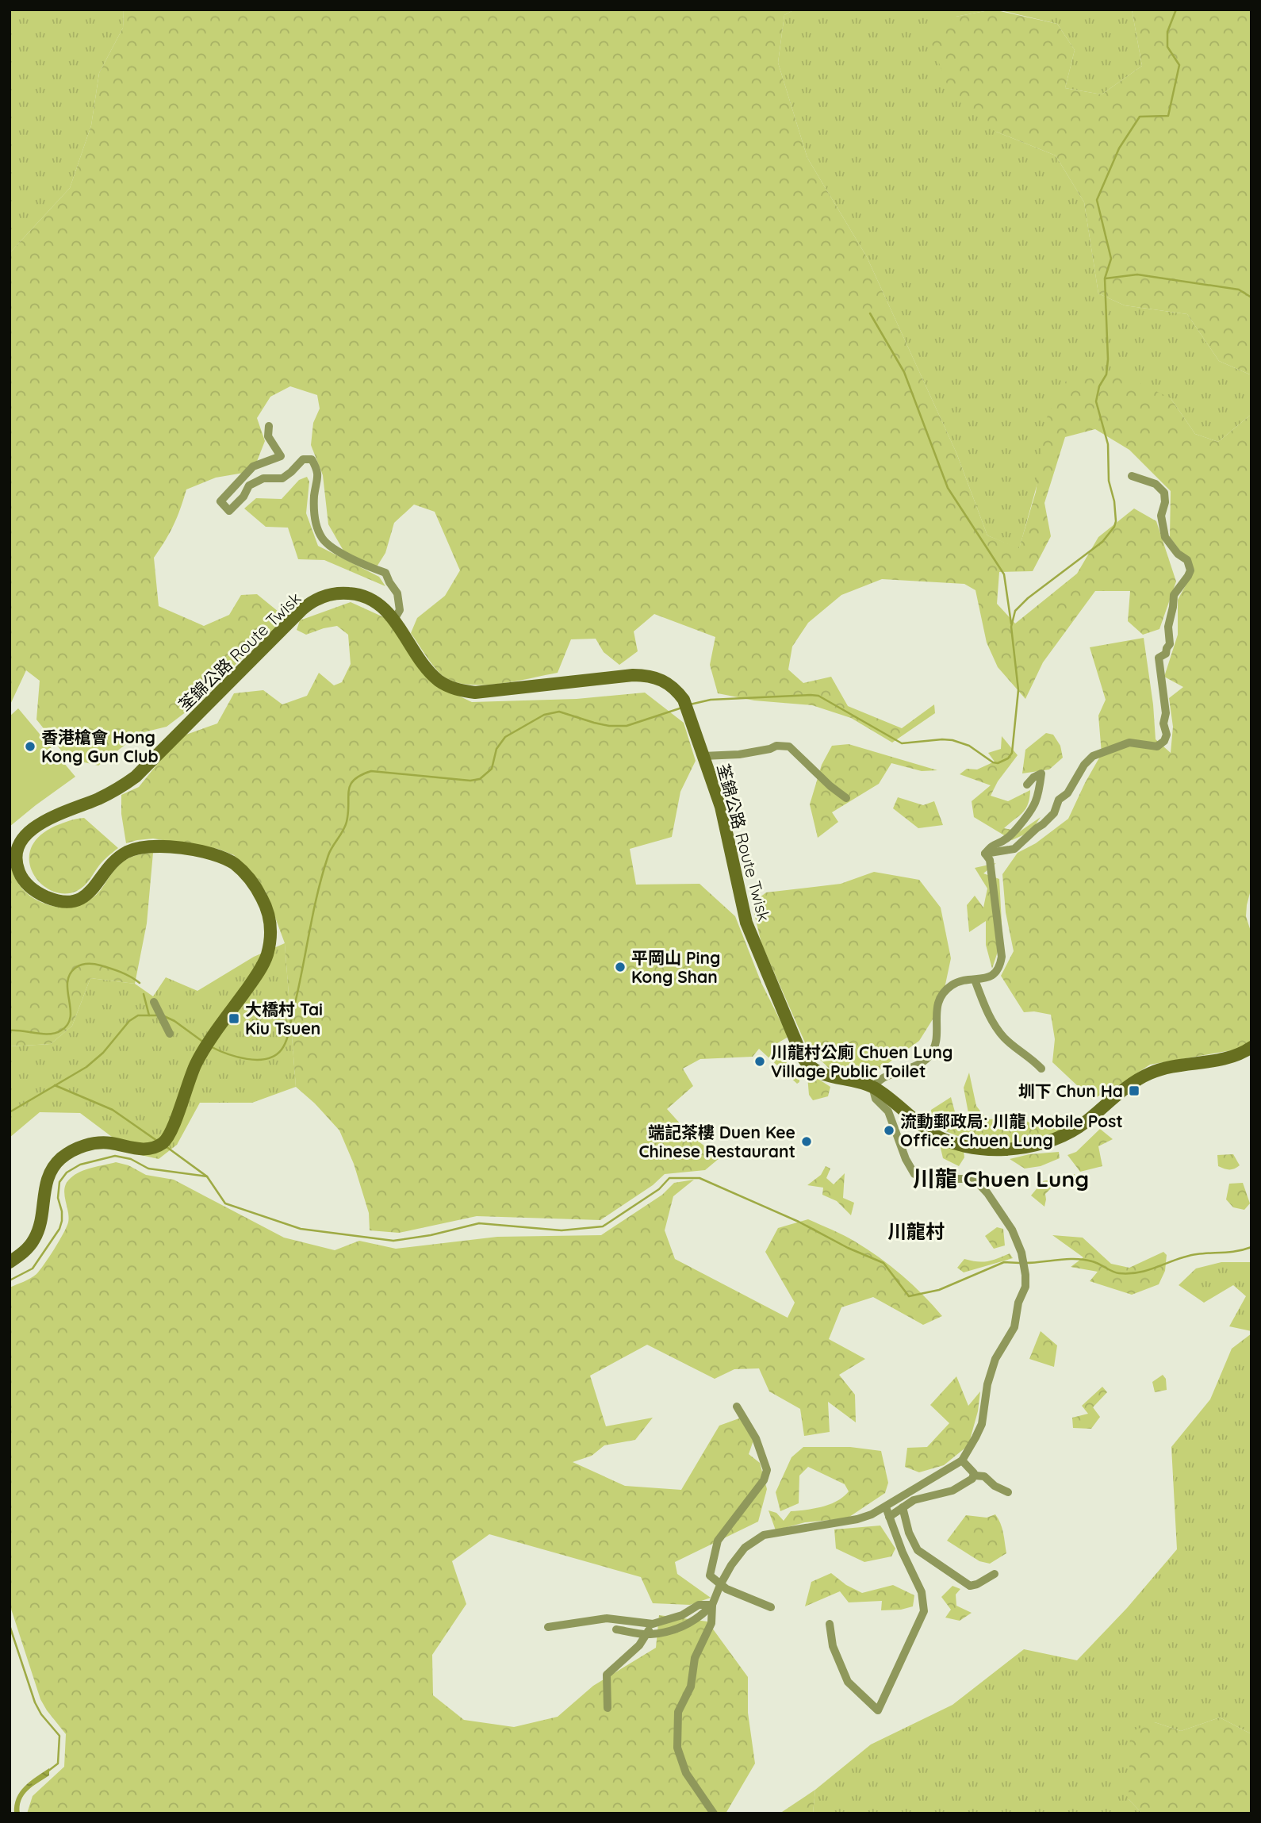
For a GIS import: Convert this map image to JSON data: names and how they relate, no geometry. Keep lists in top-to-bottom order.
{
  "streets": {
    "main road": ["荃錦公路 Route Twisk"]
  },
  "districts": ["川龍 Chuen Lung", "川龍村"],
  "places": {
    "other": [
      "香港槍會 Hong Kong Gun Club",
      "平岡山 Ping Kong Shan",
      "川龍村公廁 Chuen Lung Village Public Toilet",
      "流動郵政局: 川龍 Mobile Post Office: Chuen Lung",
      "端記茶樓 Duen Kee Chinese Restaurant"
    ],
    "transit": ["大橋村 Tai Kiu Tsuen", "圳下 Chun Ha"]
  }
}
